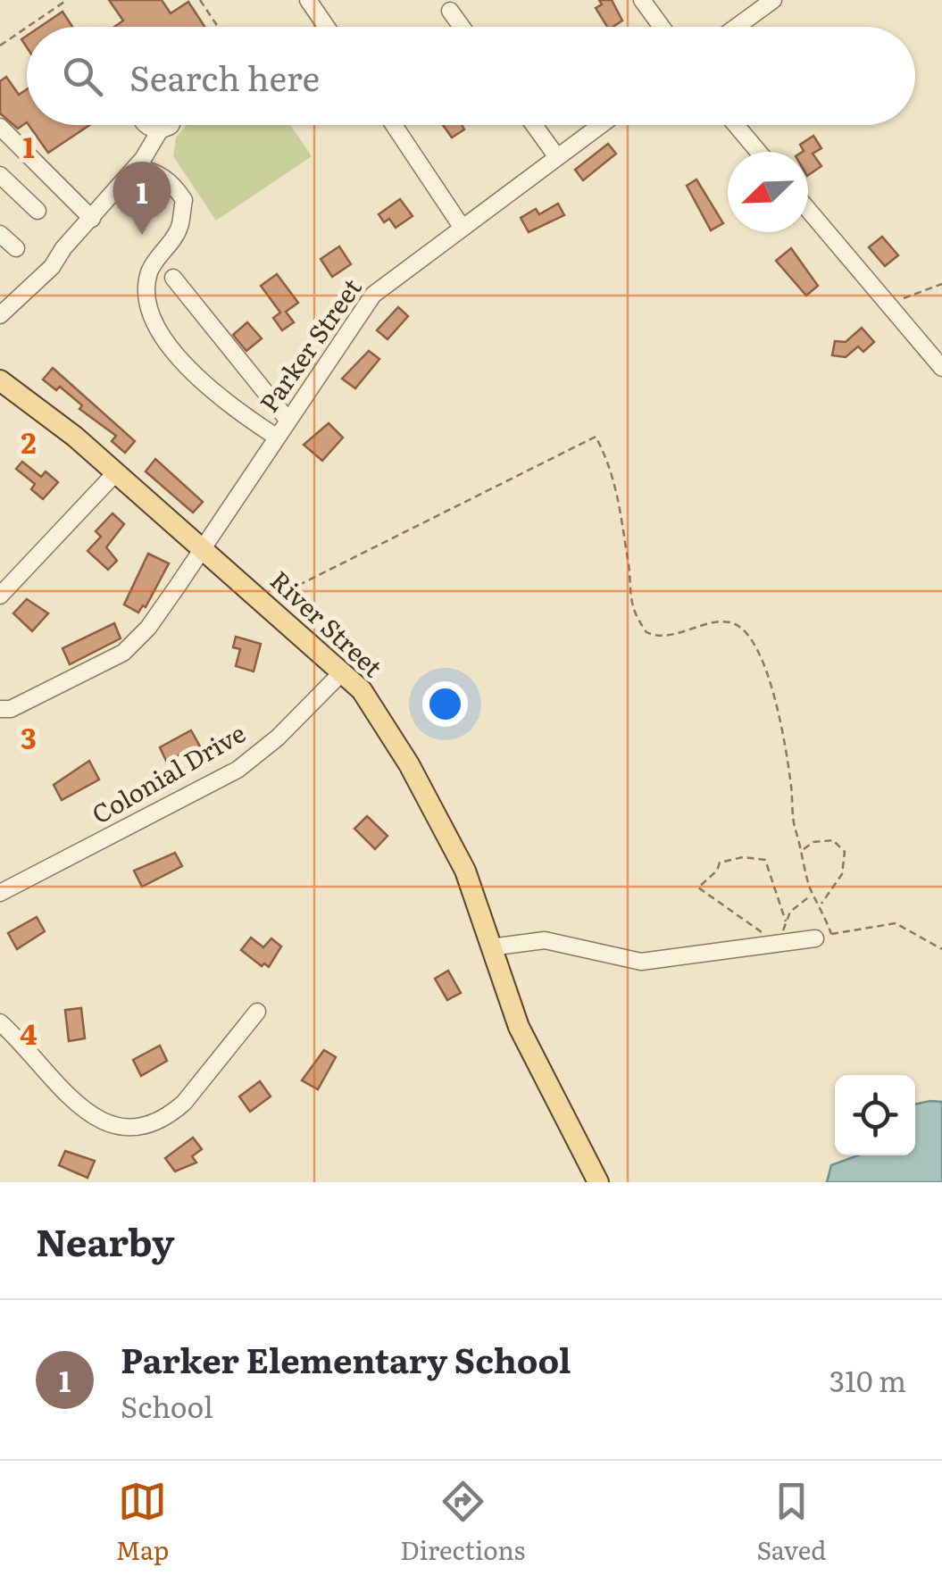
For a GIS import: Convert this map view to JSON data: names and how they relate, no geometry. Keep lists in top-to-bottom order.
{
  "streets": {
    "main road": ["River Street"],
    "street": ["Parker Street", "Colonial Drive"]
  },
  "crossings": [
    ["Parker Street", "River Street"],
    ["River Street", "Colonial Drive"]
  ],
  "north": "bottom left",
  "page": {
    "search": "Search here",
    "pins": "1",
    "heading": "Nearby",
    "list": [
      {
        "mark": "1",
        "name": "Parker Elementary School",
        "note": "School",
        "value": "310 m"
      }
    ],
    "nav": ["Map", "Directions", "Saved"]
  },
  "grid": {
    "rows": [
      "1",
      "2",
      "3",
      "4"
    ]
  }
}
